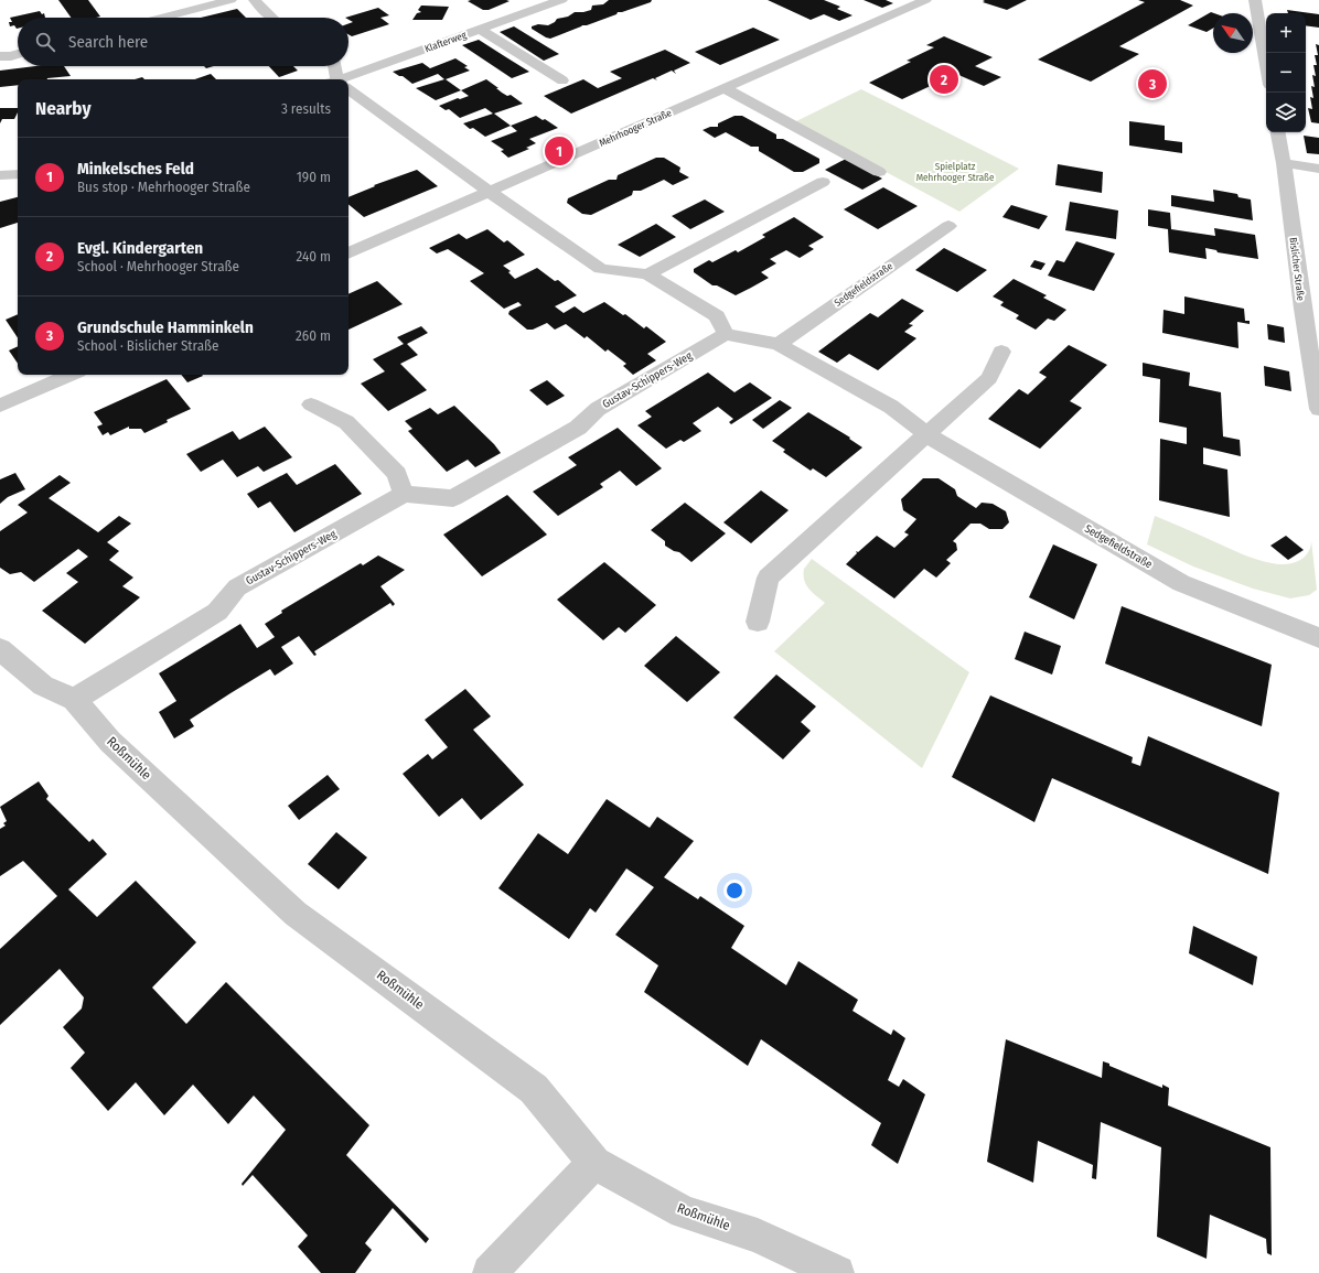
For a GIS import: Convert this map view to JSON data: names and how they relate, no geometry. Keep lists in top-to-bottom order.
{
  "streets": {
    "street": [
      "Klafterweg",
      "Mehrhooger Straße",
      "Bislicher Straße",
      "Sedgefieldstraße",
      "Gustav-Schippers-Weg",
      "Roßmühle"
    ]
  },
  "crossings": [
    ["Sedgefieldstraße", "Gustav-Schippers-Weg"],
    ["Gustav-Schippers-Weg", "Roßmühle"]
  ],
  "parks": ["Spielplatz Mehrhooger Straße"],
  "north": "top left",
  "page": {
    "map_buttons": ["+", "−"],
    "search": "Search here",
    "pins": ["2", "3", "1"],
    "heading": ["Nearby", "3 results"],
    "list": [
      {
        "mark": "1",
        "name": "Minkelsches Feld",
        "note": "Bus stop · Mehrhooger Straße",
        "value": "190 m"
      },
      {
        "mark": "2",
        "name": "Evgl. Kindergarten",
        "note": "School · Mehrhooger Straße",
        "value": "240 m"
      },
      {
        "mark": "3",
        "name": "Grundschule Hamminkeln",
        "note": "School · Bislicher Straße",
        "value": "260 m"
      }
    ]
  }
}
